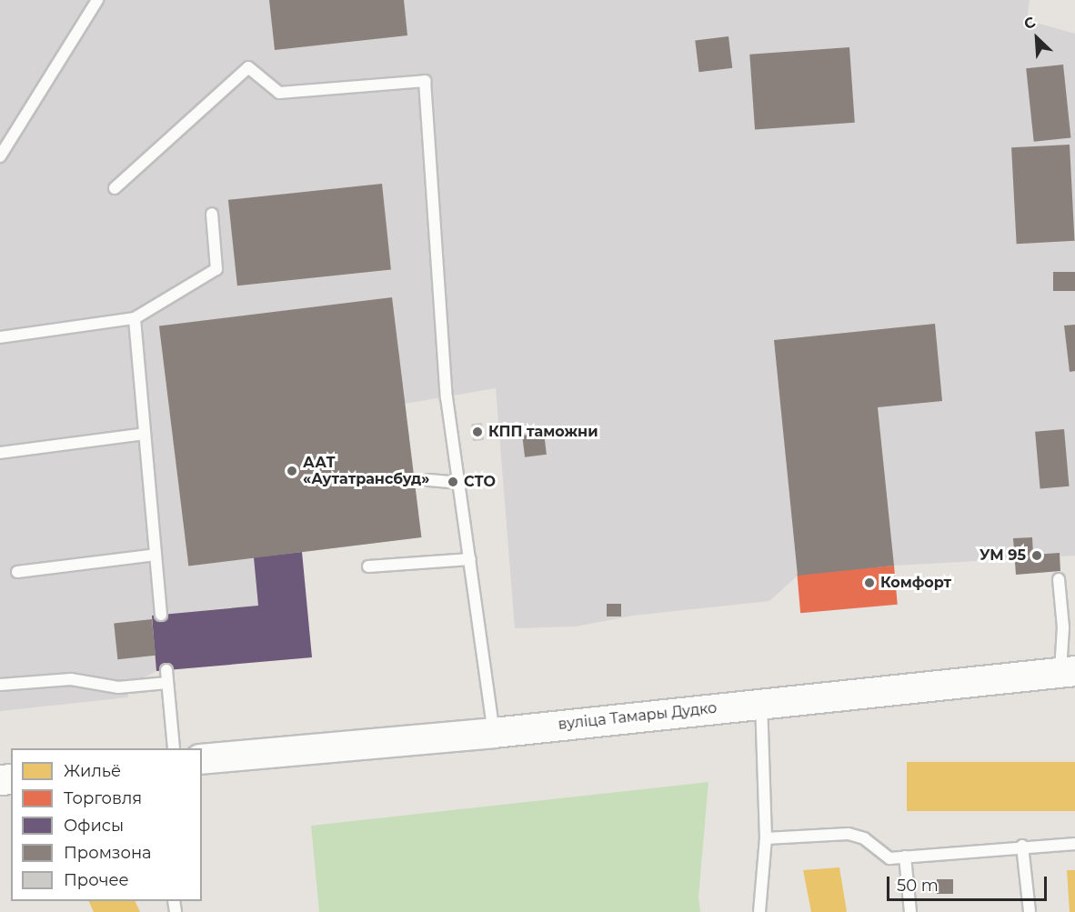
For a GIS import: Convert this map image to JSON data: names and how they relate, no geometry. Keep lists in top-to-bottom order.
{
  "streets": {
    "street": ["вуліца Тамары Дудко"]
  },
  "places": [
    "КПП таможни",
    "ААТ «Аутатрансбуд»",
    "СТО",
    "УМ 95",
    "Комфорт"
  ],
  "legend": [
    "Жильё",
    "Торговля",
    "Офисы",
    "Промзона",
    "Прочее"
  ],
  "scale_bar": "50 m",
  "north": "top left"
}
